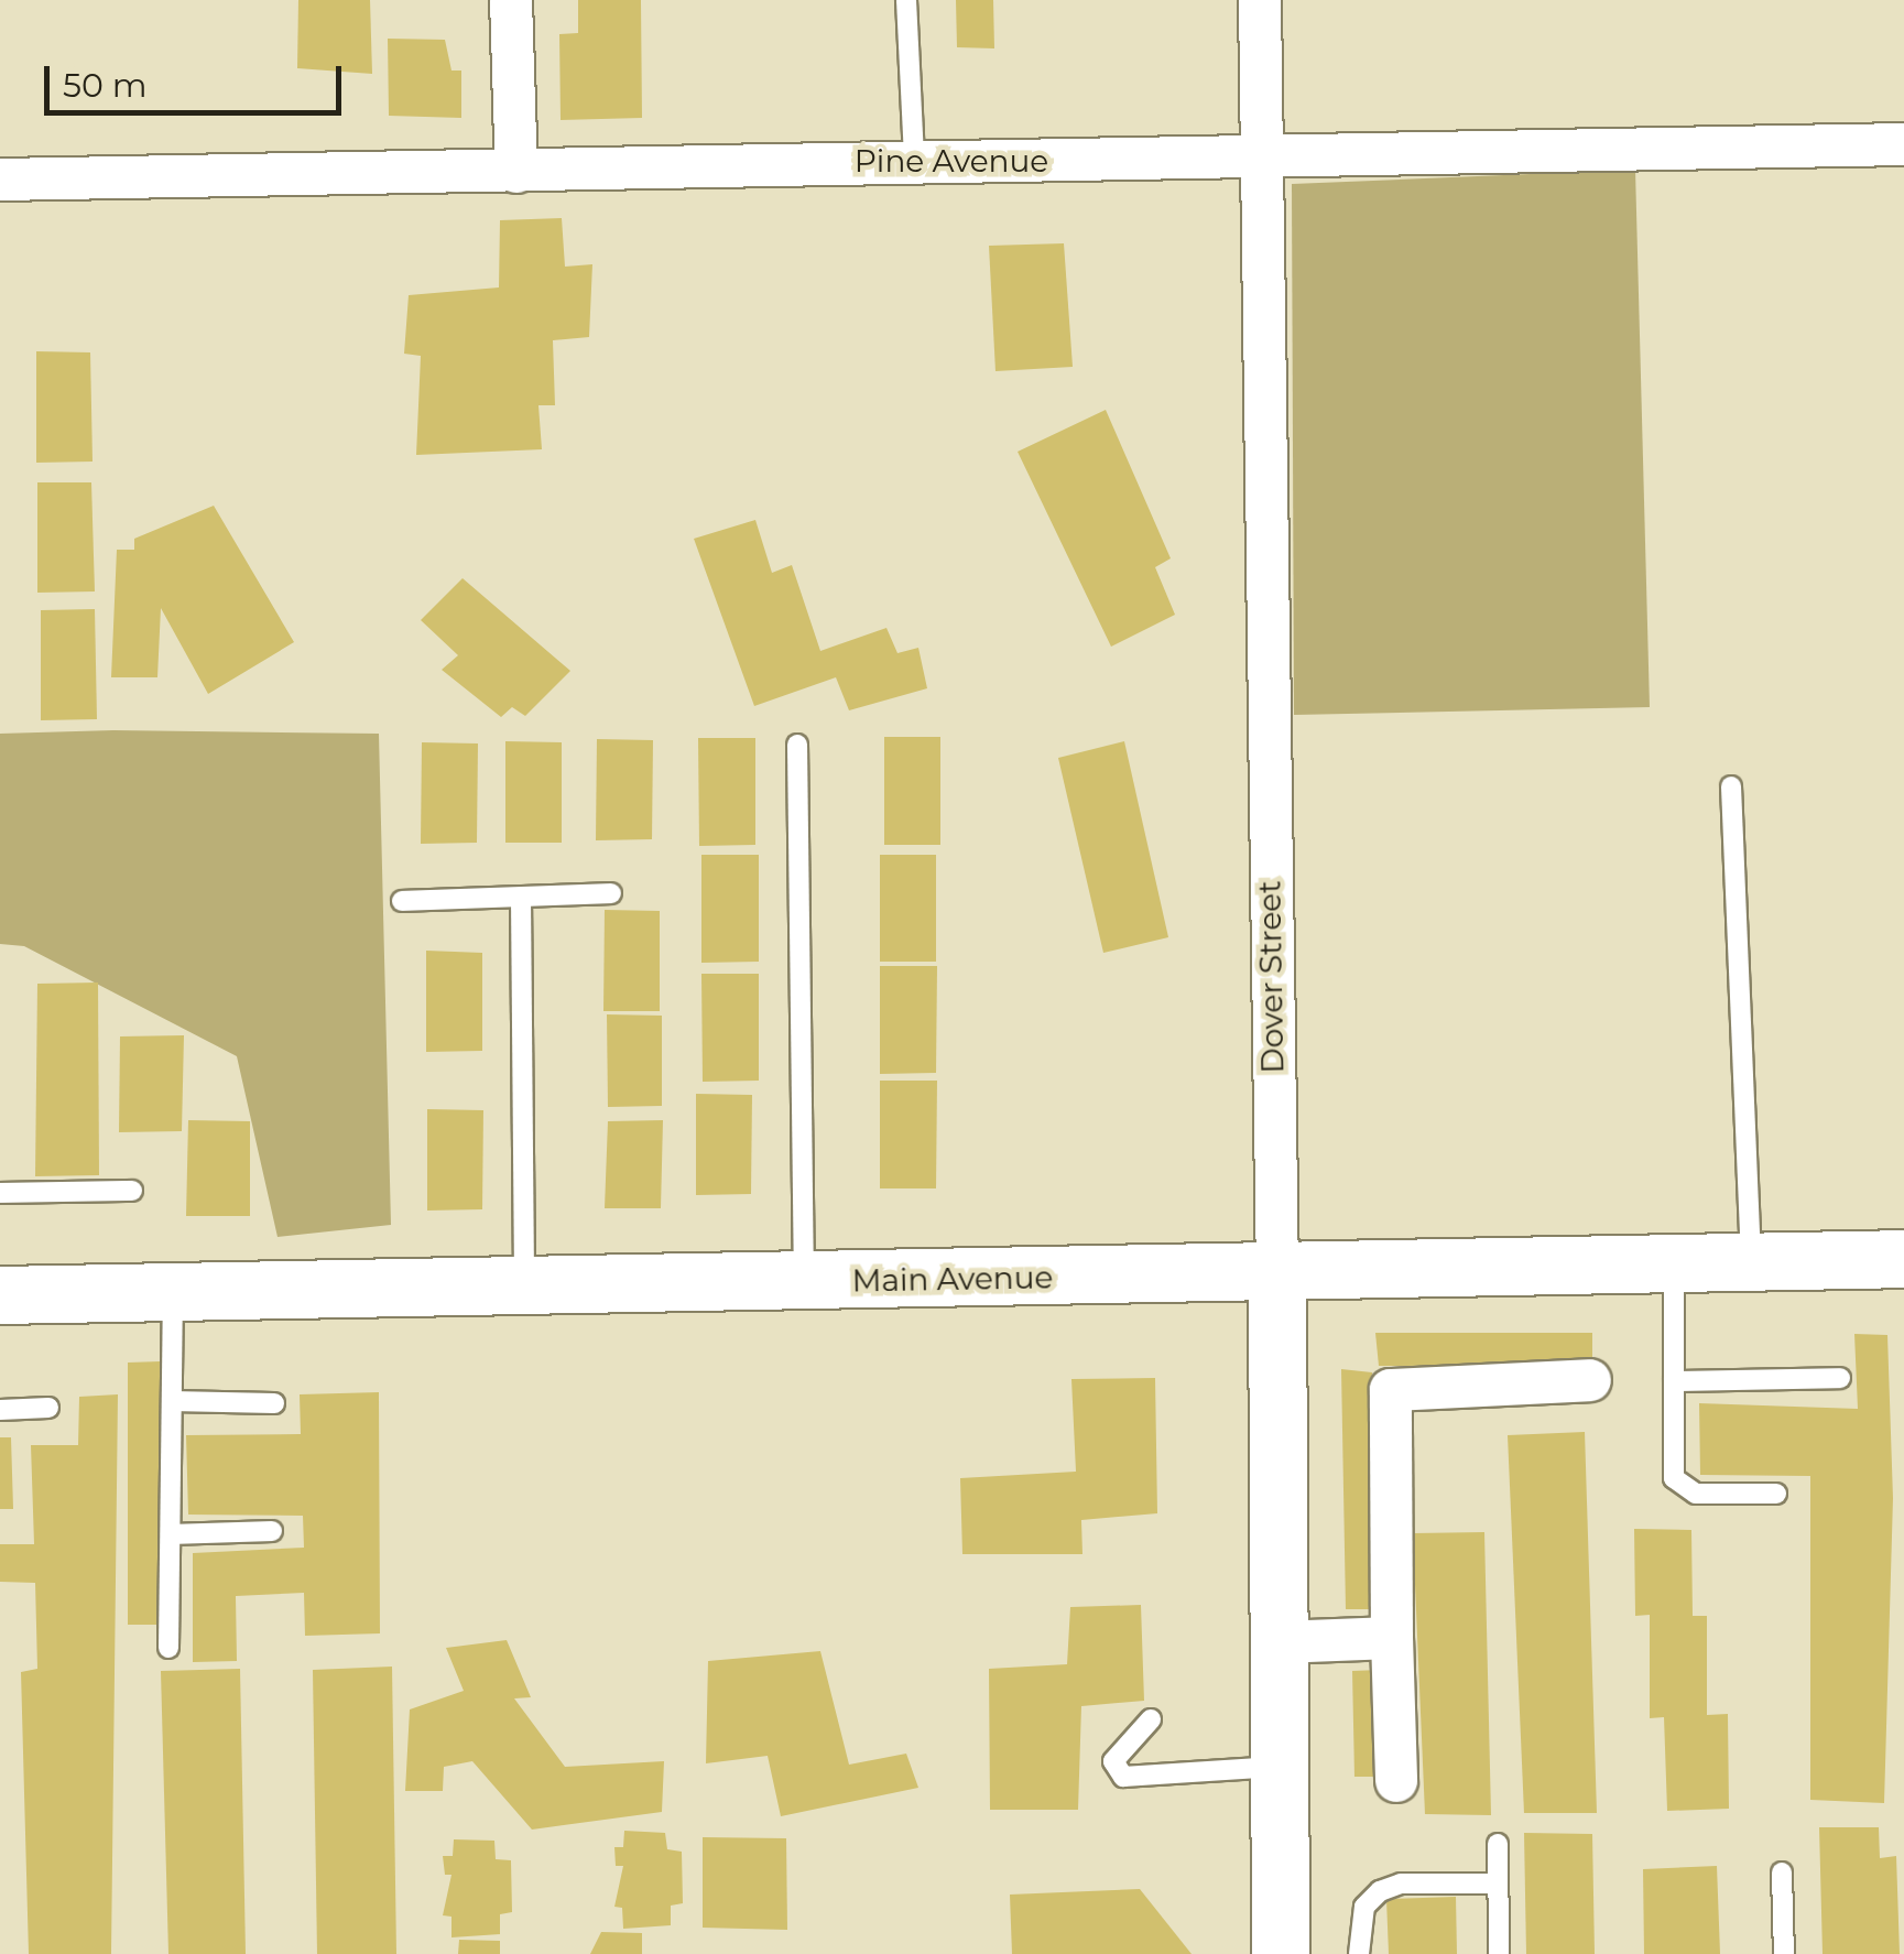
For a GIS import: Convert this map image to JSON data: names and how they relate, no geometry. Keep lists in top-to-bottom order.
{
  "streets": {
    "street": ["Pine Avenue", "Dover Street", "Main Avenue"]
  },
  "crossings": [
    ["Pine Avenue", "Dover Street"],
    ["Dover Street", "Main Avenue"]
  ],
  "scale_bar": "50 m"
}
